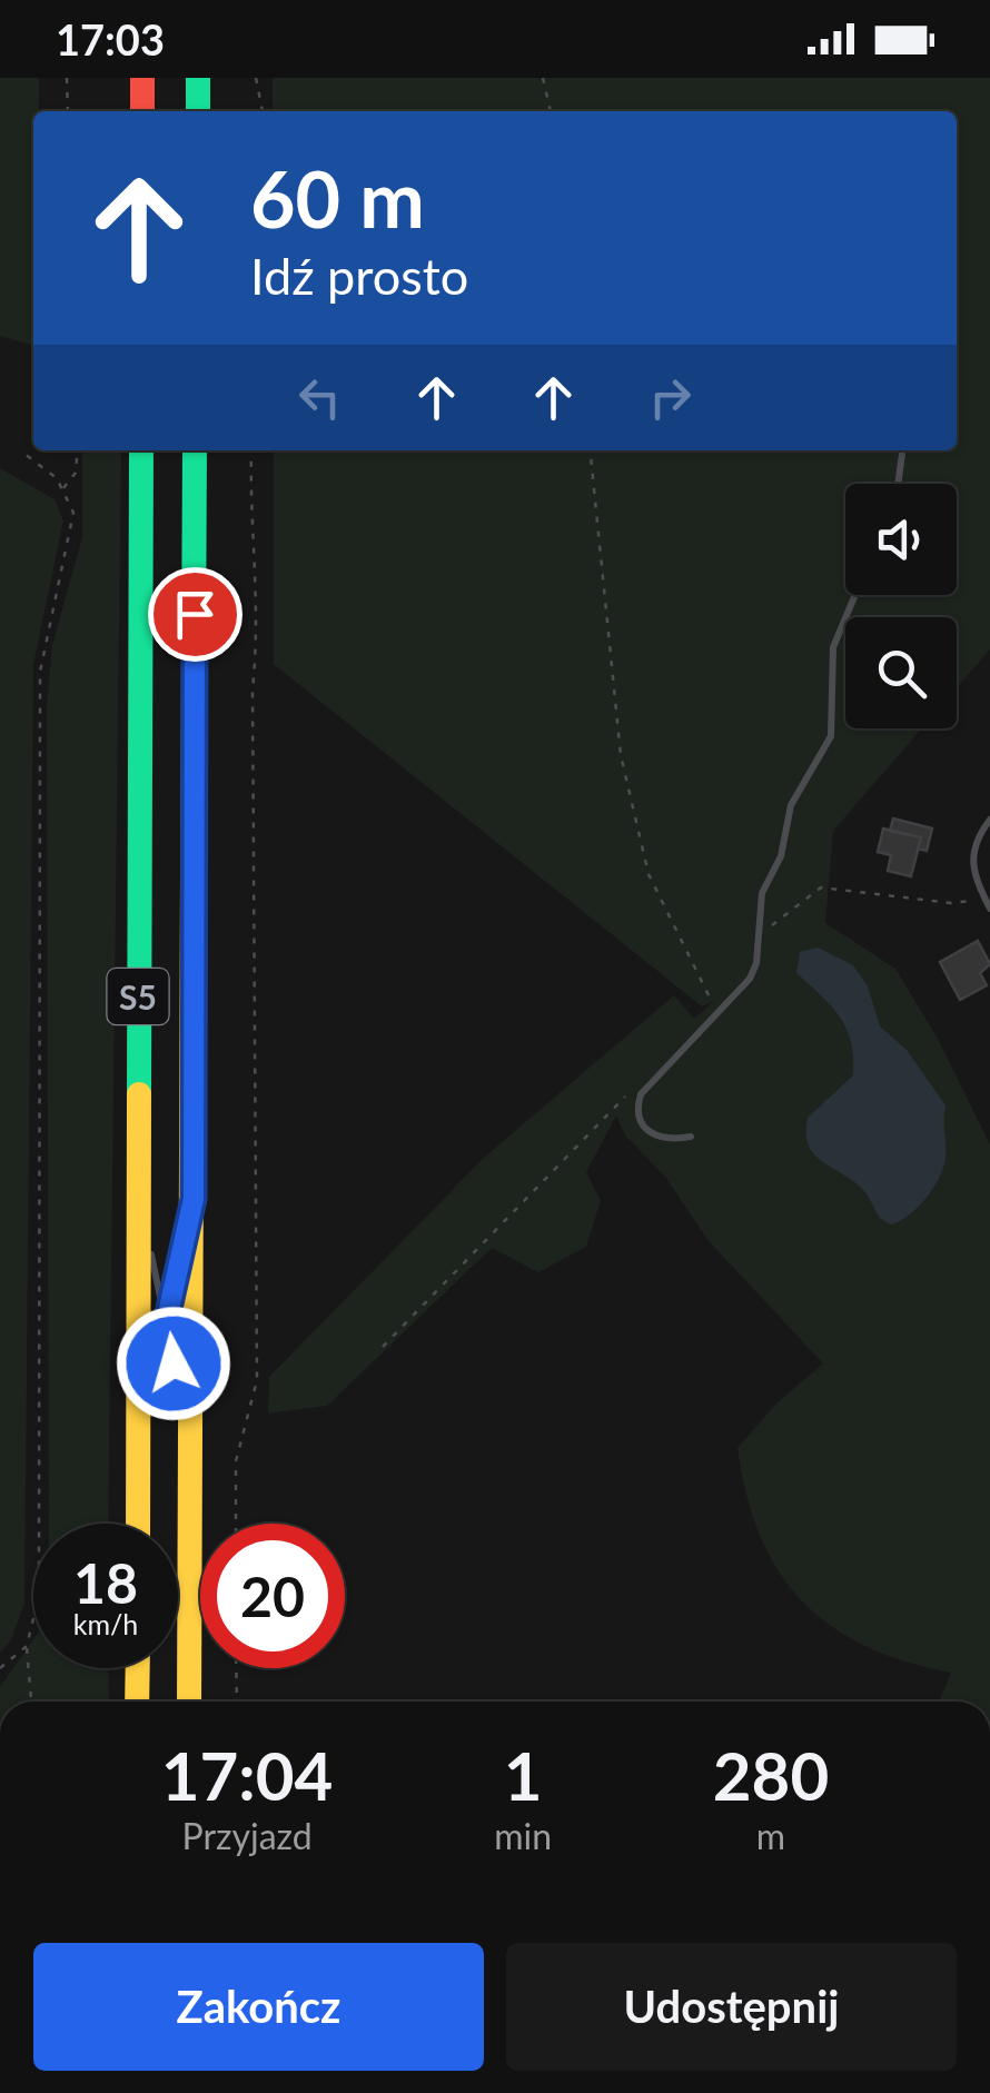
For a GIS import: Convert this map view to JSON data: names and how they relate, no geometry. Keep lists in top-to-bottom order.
{
  "streets": {
    "highway": ["S5"]
  },
  "page": {
    "status": "17:03",
    "turn": ["60 m", "Idź prosto"],
    "speed": "18 km/h",
    "limit": "20",
    "eta": [
      "17:04",
      "Przyjazd",
      "1",
      "min",
      "280",
      "m"
    ],
    "buttons": ["Zakończ", "Udostępnij"]
  }
}
